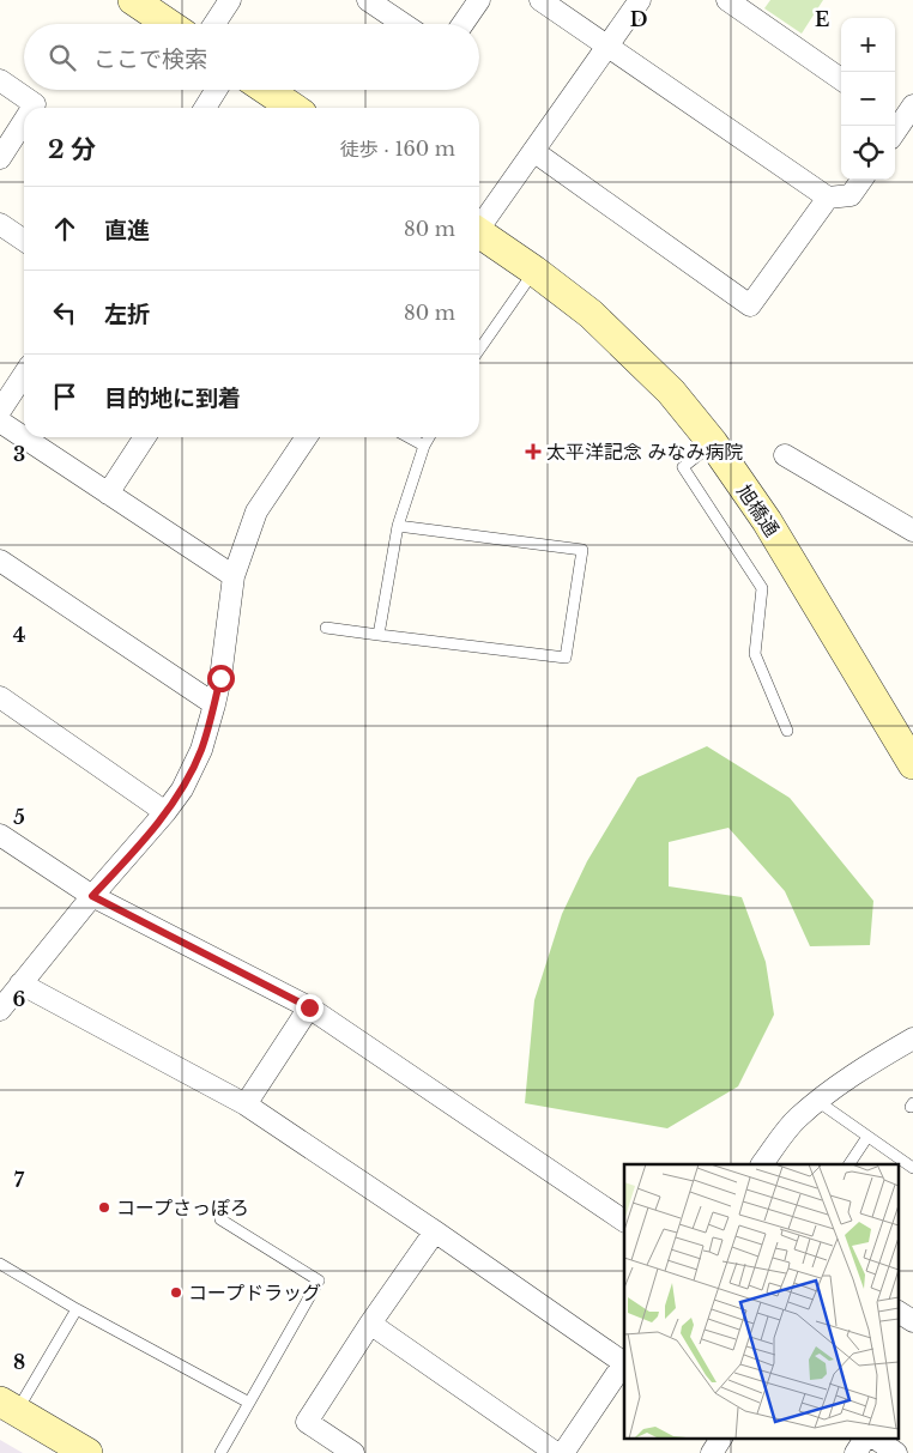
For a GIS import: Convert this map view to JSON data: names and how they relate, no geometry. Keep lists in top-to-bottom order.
{
  "streets": {
    "street": ["旭橋通"]
  },
  "places": {
    "health": ["太平洋記念 みなみ病院"],
    "other": ["コープさっぽろ", "コープドラッグ"]
  },
  "page": {
    "map_buttons": ["+", "−"],
    "search": "ここで検索",
    "heading": ["2 分", "徒歩 · 160 m"],
    "list": [
      ["直進", "80 m"],
      ["左折", "80 m"],
      "目的地に到着"
    ]
  },
  "grid": {
    "columns": ["D", "E"],
    "rows": [
      "3",
      "4",
      "5",
      "6",
      "7",
      "8"
    ]
  }
}
